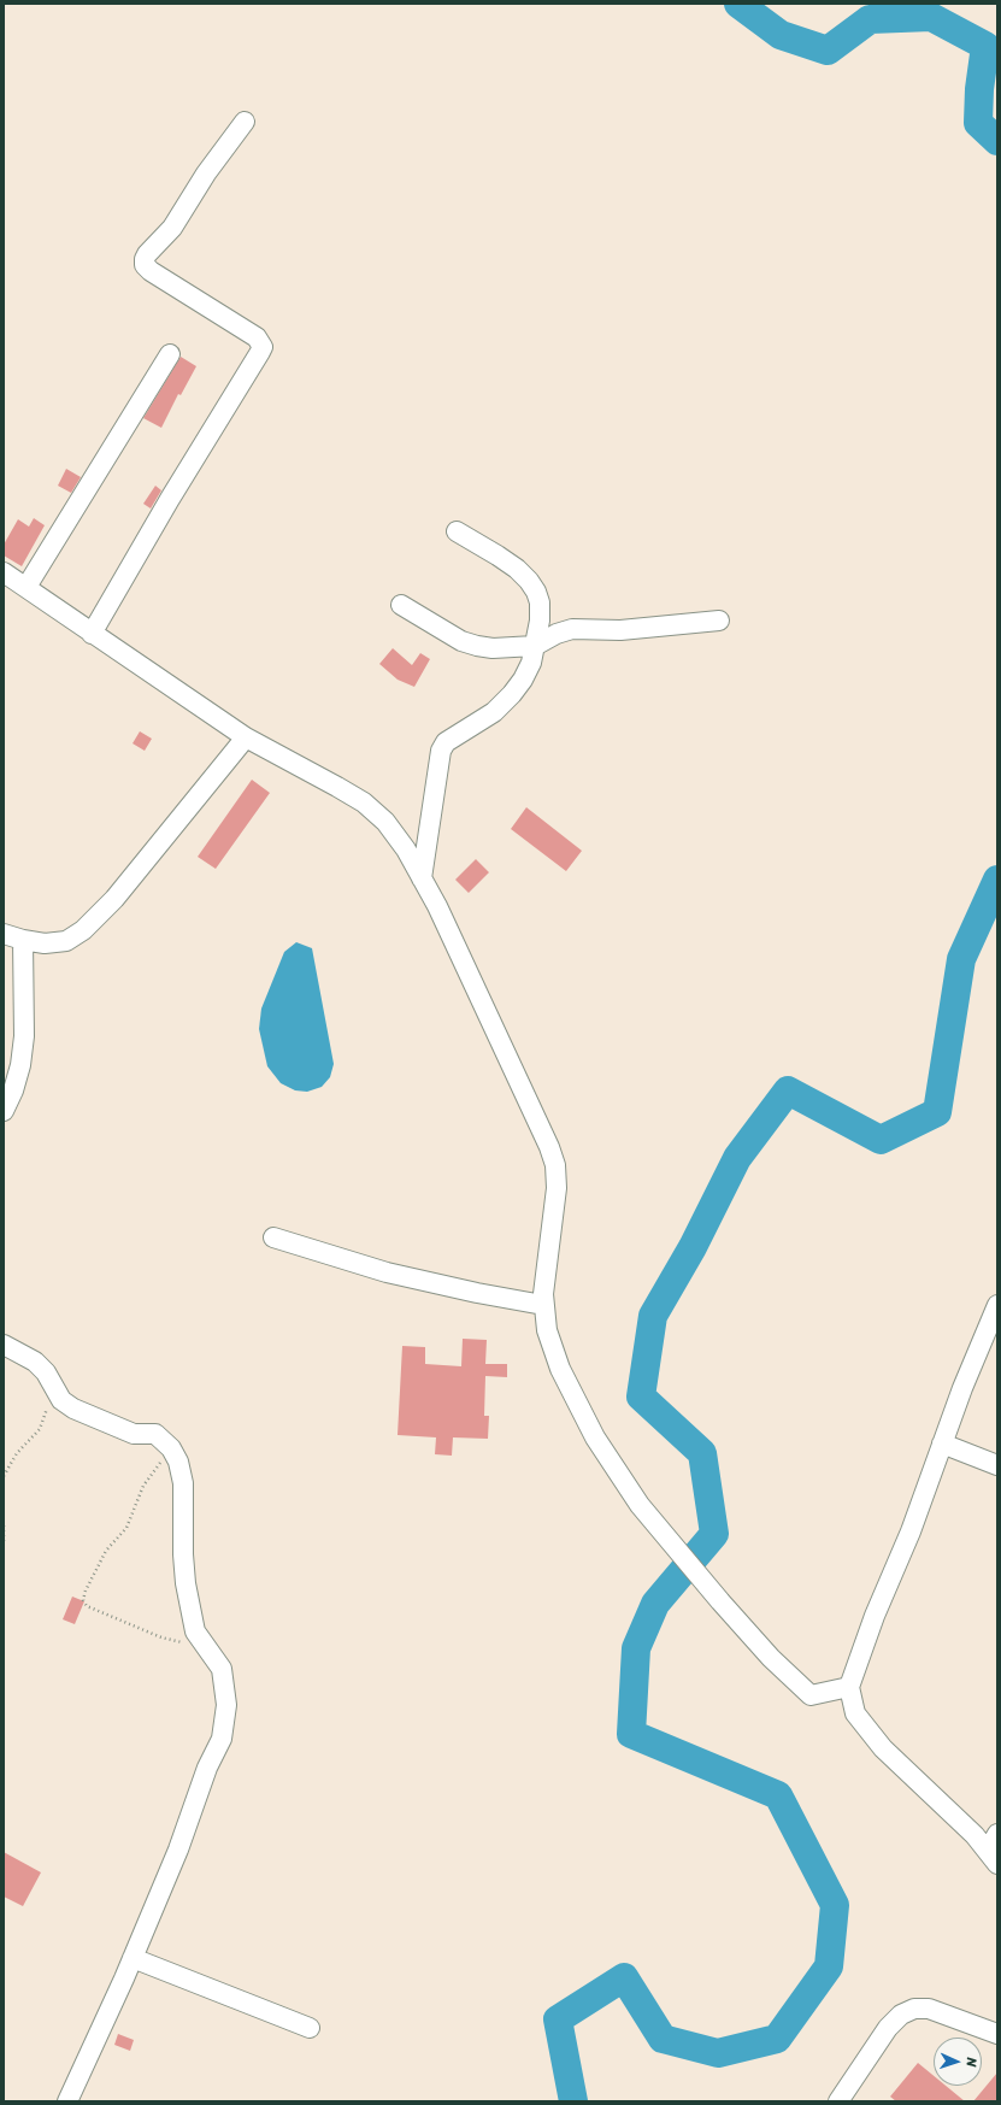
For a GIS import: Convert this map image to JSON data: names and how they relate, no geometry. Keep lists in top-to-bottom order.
{
  "north": "right"
}
